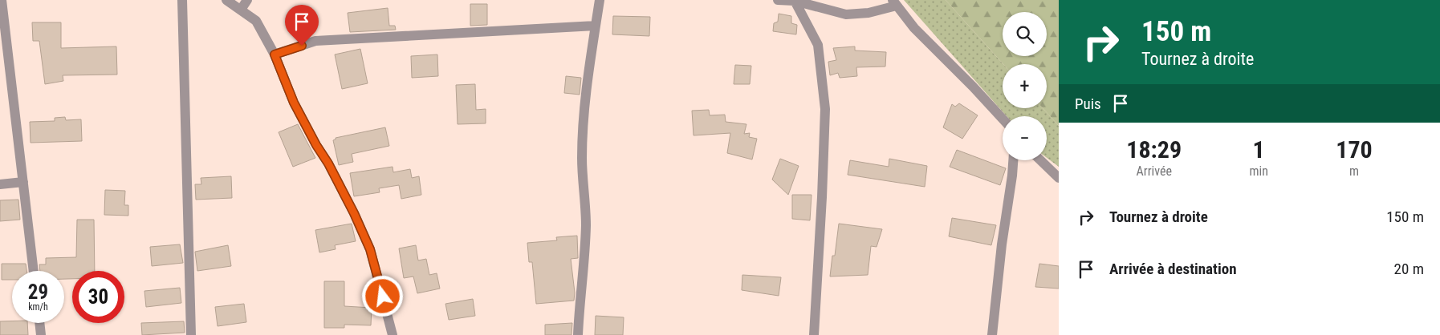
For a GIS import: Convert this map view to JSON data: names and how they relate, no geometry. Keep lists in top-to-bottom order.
{
  "page": {
    "turn": ["150 m", "Tournez à droite"],
    "map_buttons": ["+", "−"],
    "then": "Puis",
    "eta": [
      "18:29",
      "Arrivée",
      "1",
      "min",
      "170",
      "m"
    ],
    "list": [
      {
        "name": "Tournez à droite",
        "value": "150 m"
      },
      {
        "name": "Arrivée à destination",
        "value": "20 m"
      }
    ],
    "speed": "29 km/h",
    "limit": "30"
  }
}
